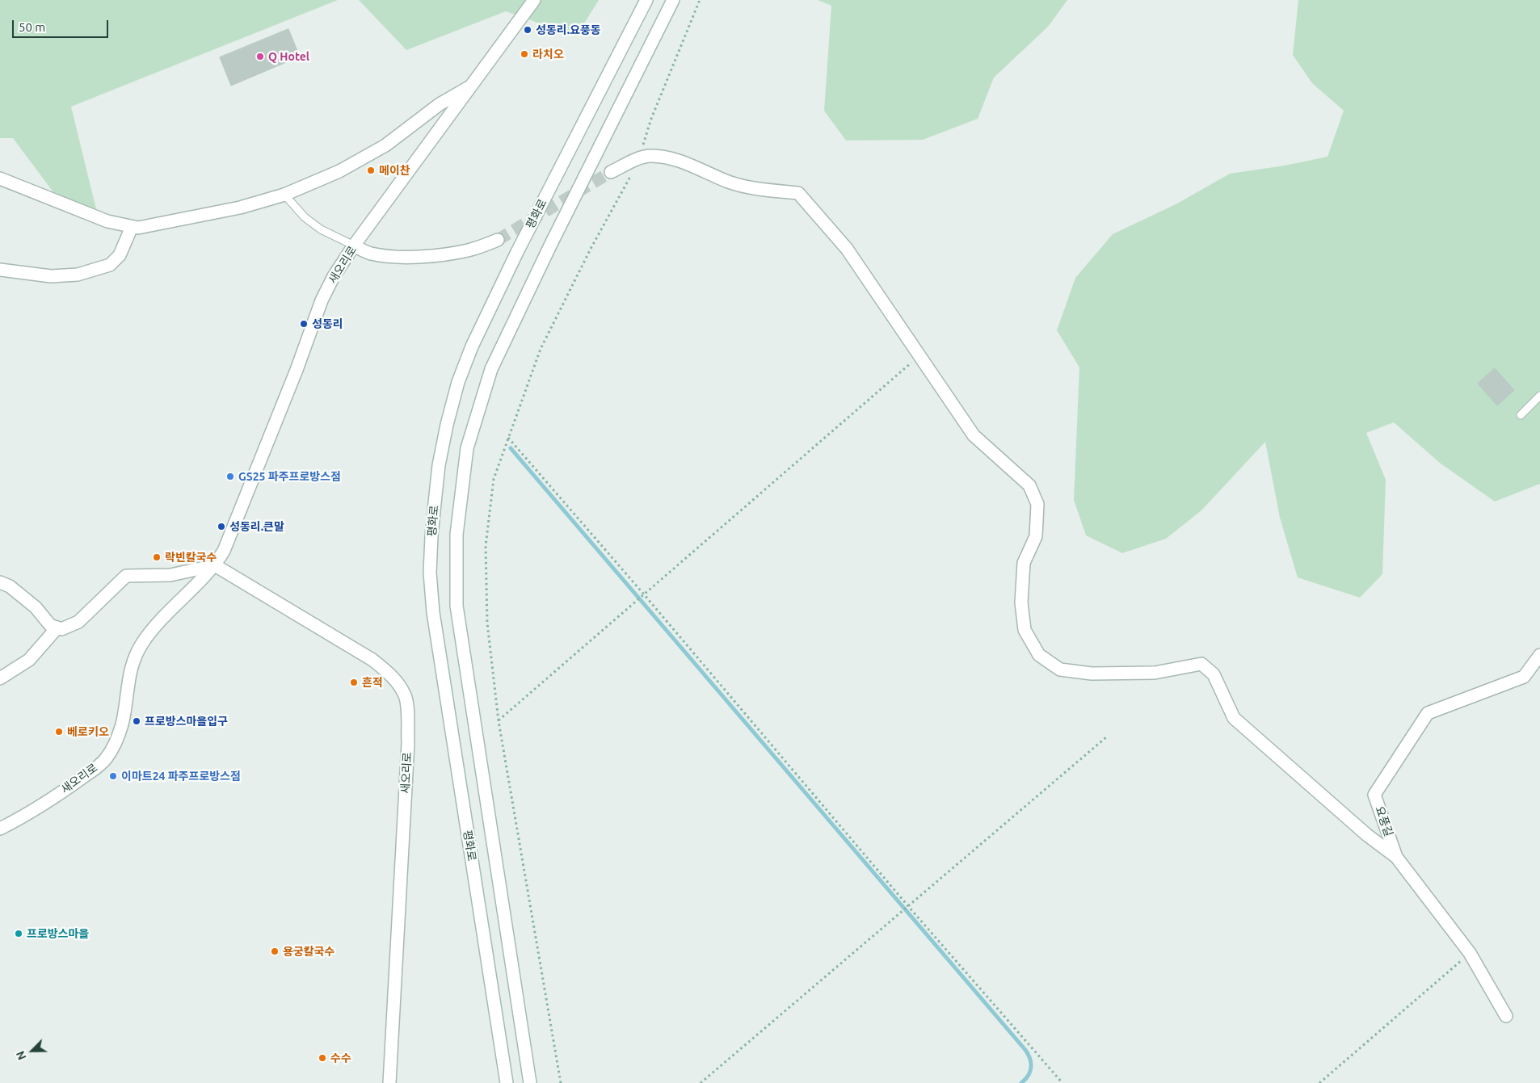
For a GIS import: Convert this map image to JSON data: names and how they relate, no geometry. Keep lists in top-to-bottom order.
{
  "streets": {
    "street": ["평화로", "새오리로", "요풍길"]
  },
  "places": [
    "성동리.요풍동",
    "라치오",
    "Q Hotel",
    "메이찬",
    "성동리",
    "GS25 파주프로방스점",
    "성동리.큰말",
    "락빈칼국수",
    "흔적",
    "프로방스마을입구",
    "베로키오",
    "이마트24 파주프로방스점",
    "프로방스마을",
    "용궁칼국수",
    "수수"
  ],
  "scale_bar": "50 m",
  "north": "bottom left"
}
